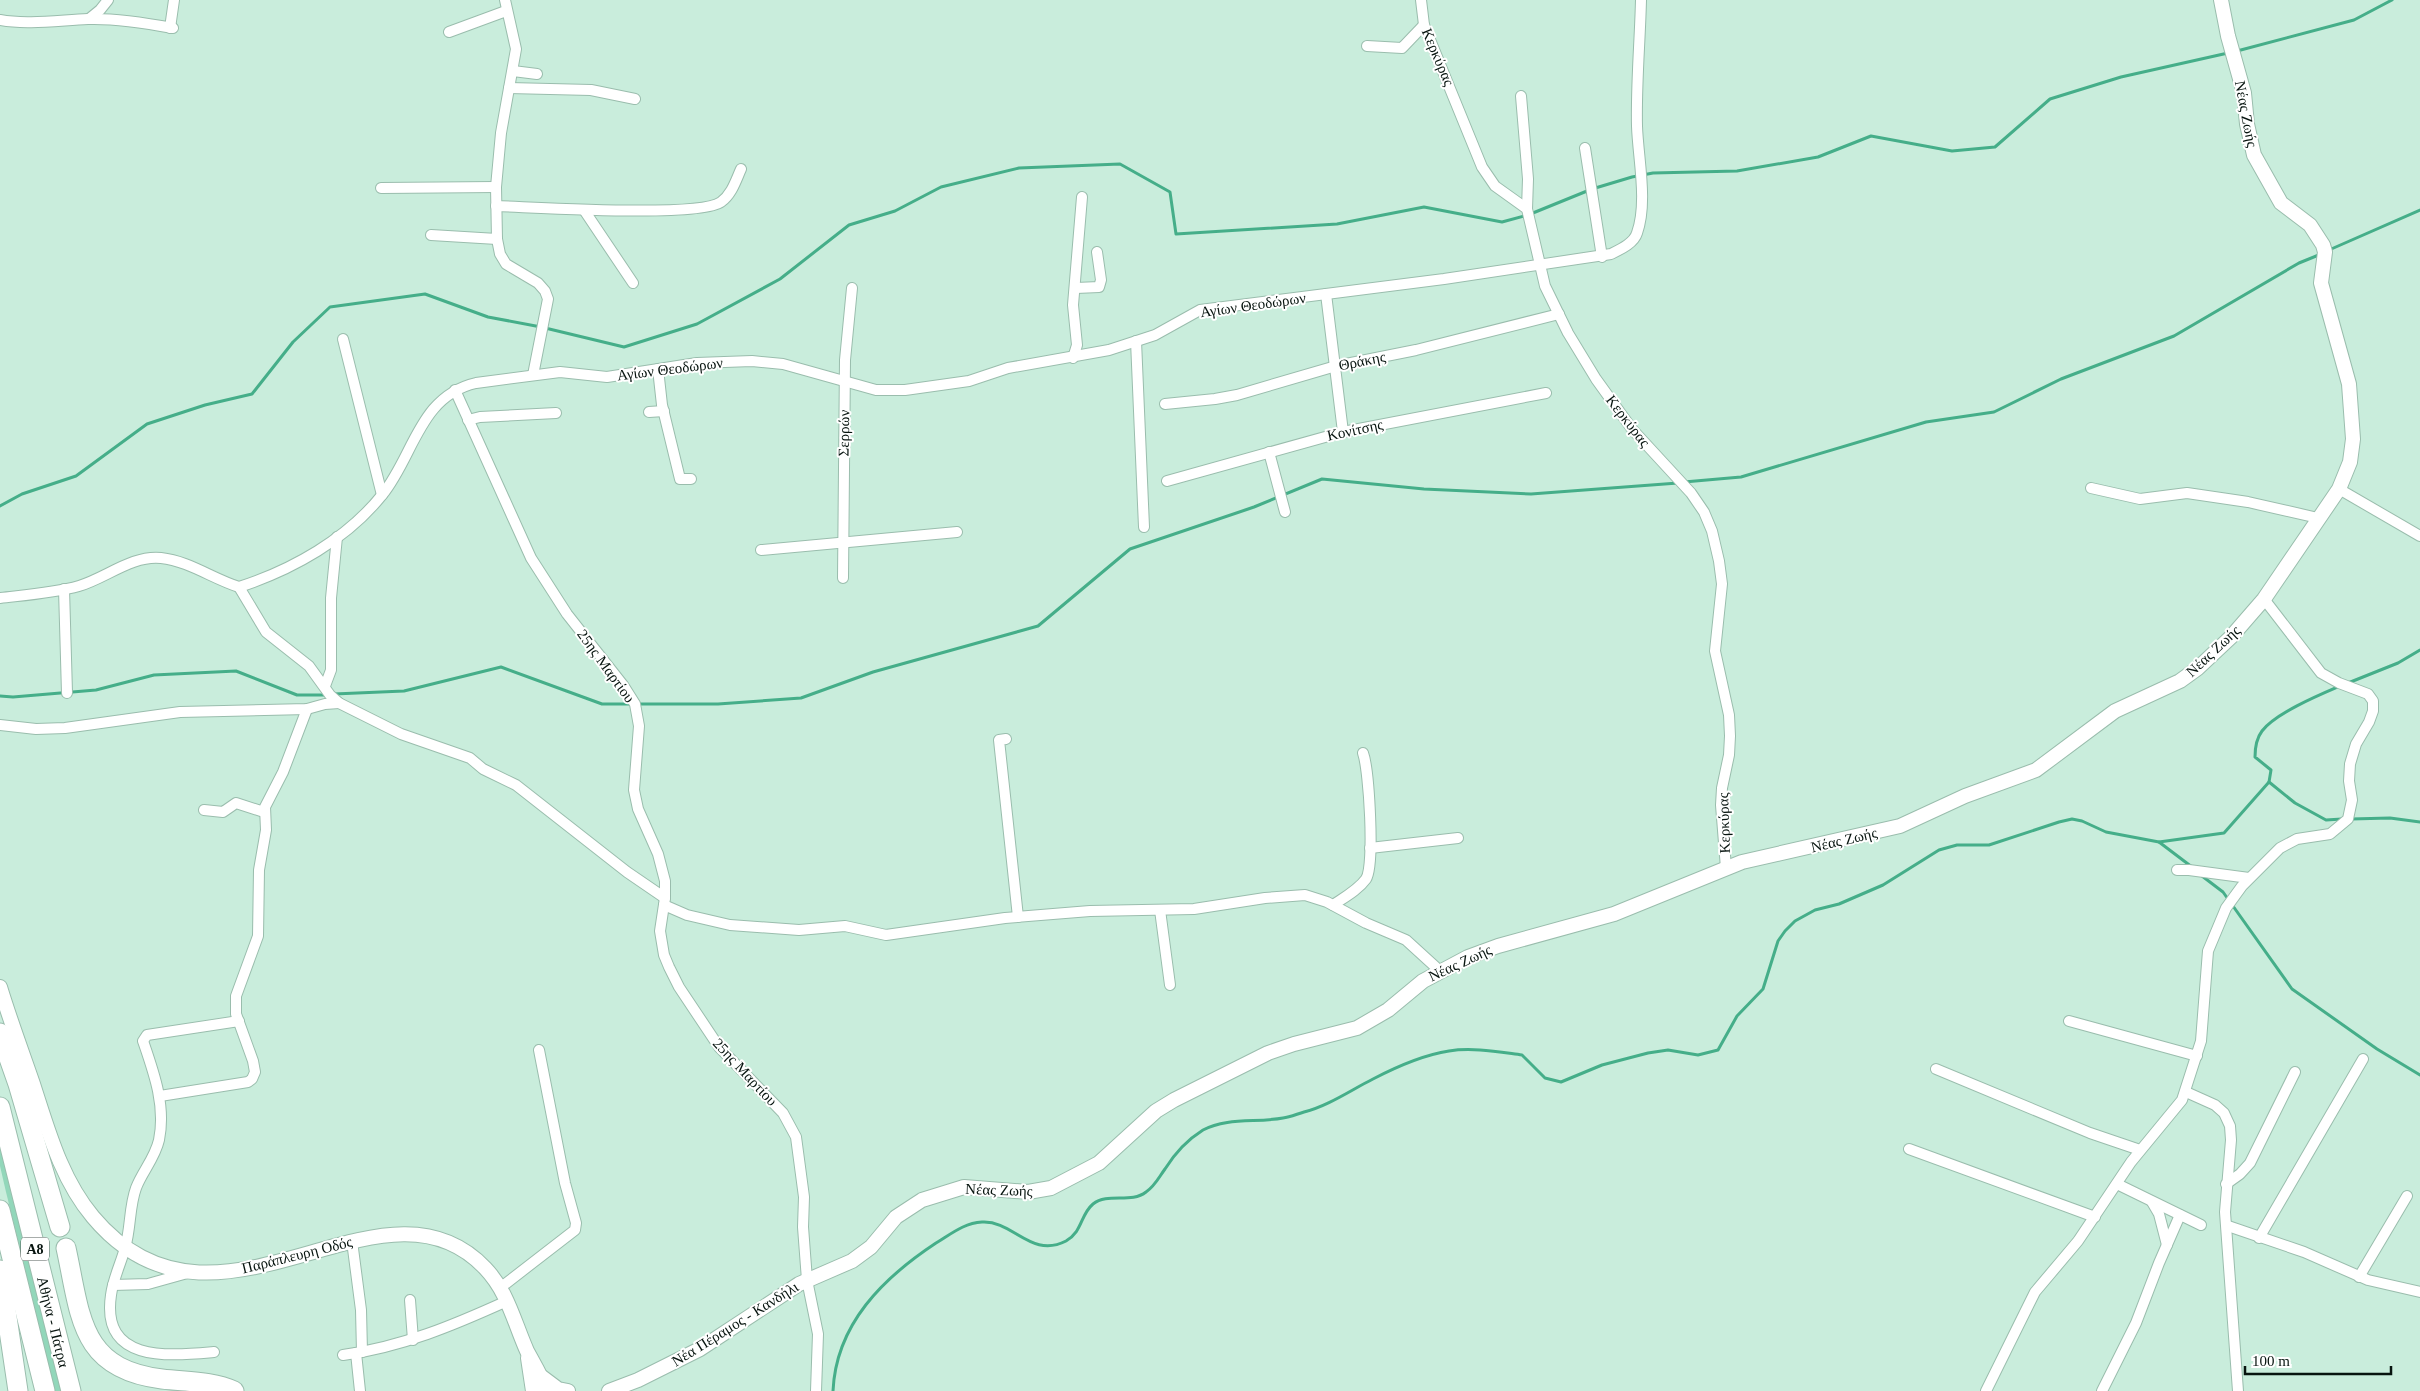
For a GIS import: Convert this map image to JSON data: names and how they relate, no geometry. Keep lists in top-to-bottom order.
{
  "streets": {
    "highway": ["Α8", "Αθήνα - Πάτρα"],
    "street": [
      "Κερκύρας",
      "Νέας Ζωής",
      "Αγίων Θεοδώρων",
      "Θράκης",
      "Κονίτσης",
      "Σερρών",
      "25ης Μαρτίου",
      "Παράπλευρη Οδός",
      "Νέα Πέραμος - Κανδήλι"
    ]
  },
  "crossings": [
    ["Κερκύρας", "Νέας Ζωής"],
    ["Κερκύρας", "Αγίων Θεοδώρων"],
    ["Κερκύρας", "Θράκης"],
    ["Νέας Ζωής", "25ης Μαρτίου"],
    ["Νέας Ζωής", "Νέα Πέραμος - Κανδήλι"],
    ["Αγίων Θεοδώρων", "Σερρών"],
    ["Αγίων Θεοδώρων", "25ης Μαρτίου"],
    ["25ης Μαρτίου", "Νέα Πέραμος - Κανδήλι"]
  ],
  "scale_bar": "100 m"
}
